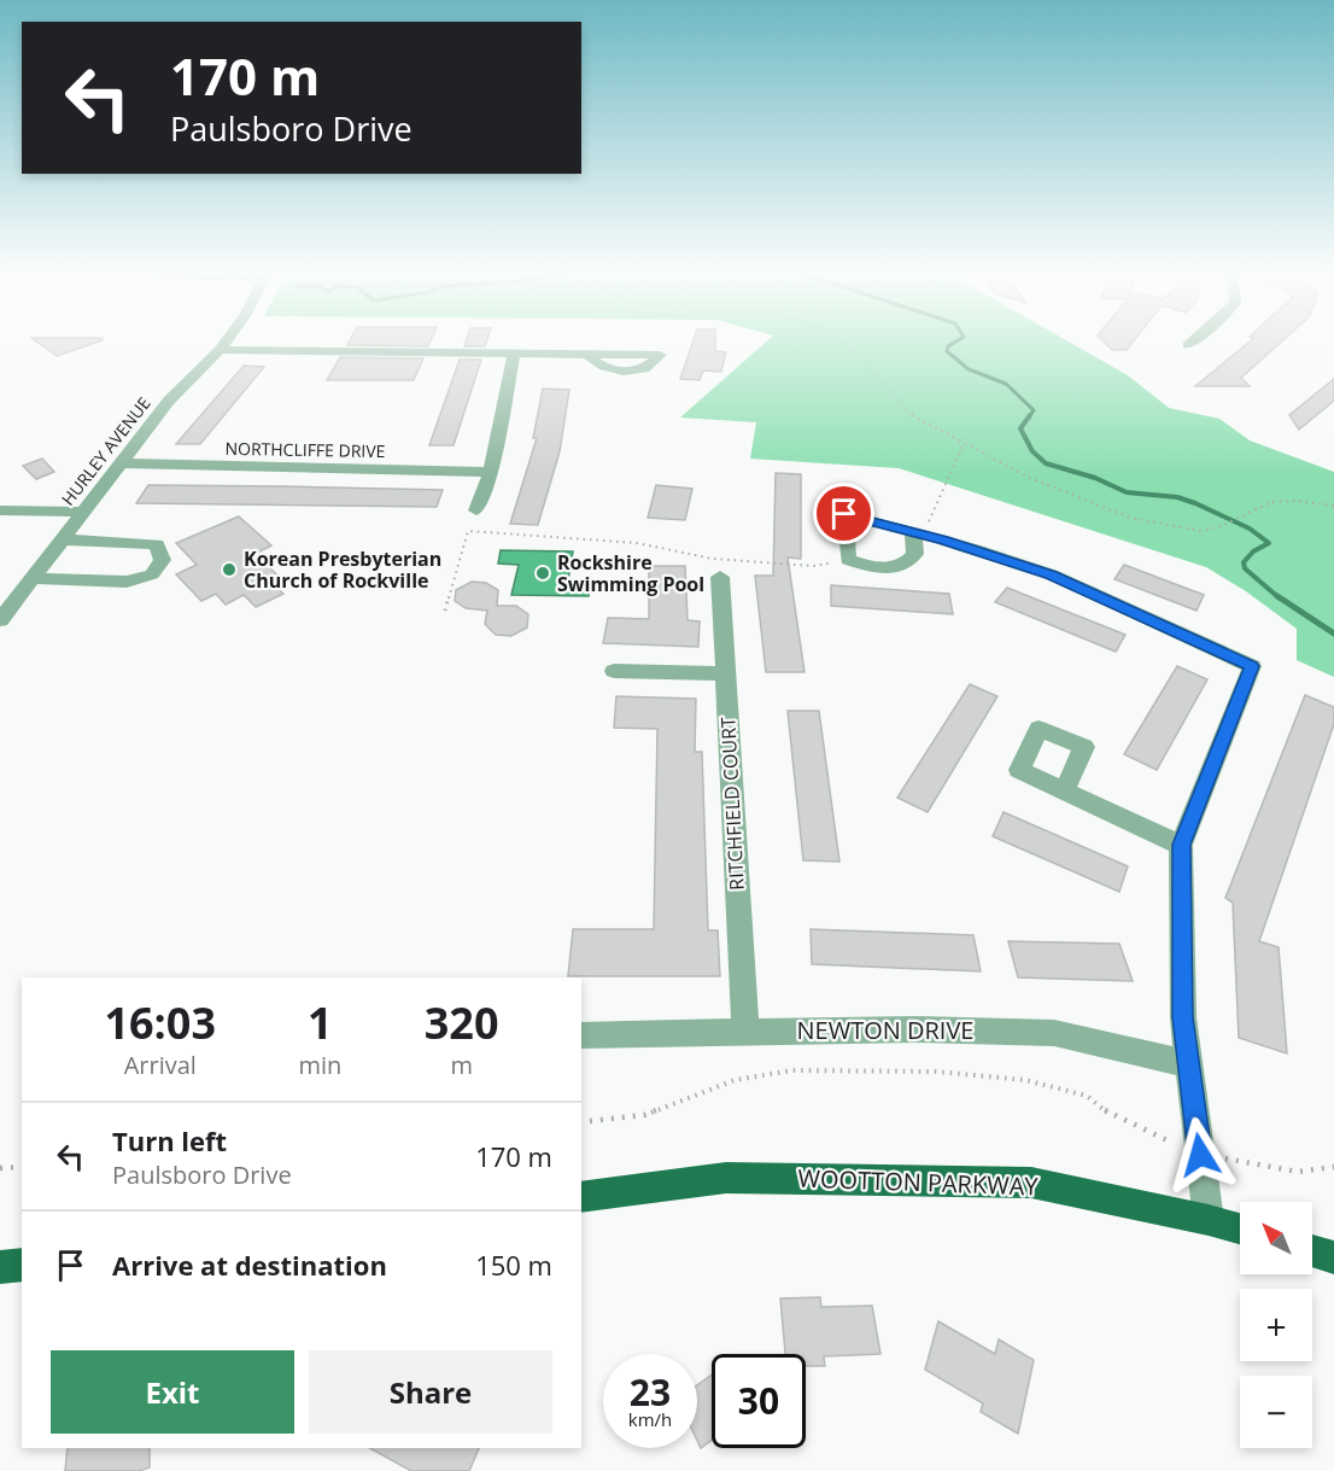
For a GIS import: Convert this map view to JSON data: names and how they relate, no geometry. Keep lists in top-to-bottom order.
{
  "streets": {
    "main road": ["WOOTTON PARKWAY"],
    "street": [
      "NORTHCLIFFE DRIVE",
      "HURLEY AVENUE",
      "RITCHFIELD COURT",
      "NEWTON DRIVE"
    ]
  },
  "crossings": [
    ["NORTHCLIFFE DRIVE", "HURLEY AVENUE"],
    ["RITCHFIELD COURT", "NEWTON DRIVE"]
  ],
  "places": ["Korean Presbyterian Church of Rockville", "Rockshire Swimming Pool"],
  "north": "top left",
  "page": {
    "turn": ["170 m", "Paulsboro Drive"],
    "eta": [
      "16:03",
      "Arrival",
      "1",
      "min",
      "320",
      "m"
    ],
    "list": [
      {
        "name": "Turn left",
        "note": "Paulsboro Drive",
        "value": "170 m"
      },
      {
        "name": "Arrive at destination",
        "value": "150 m"
      }
    ],
    "map_buttons": ["+", "−"],
    "buttons": ["Exit", "Share"],
    "speed": "23 km/h",
    "limit": "30"
  }
}
